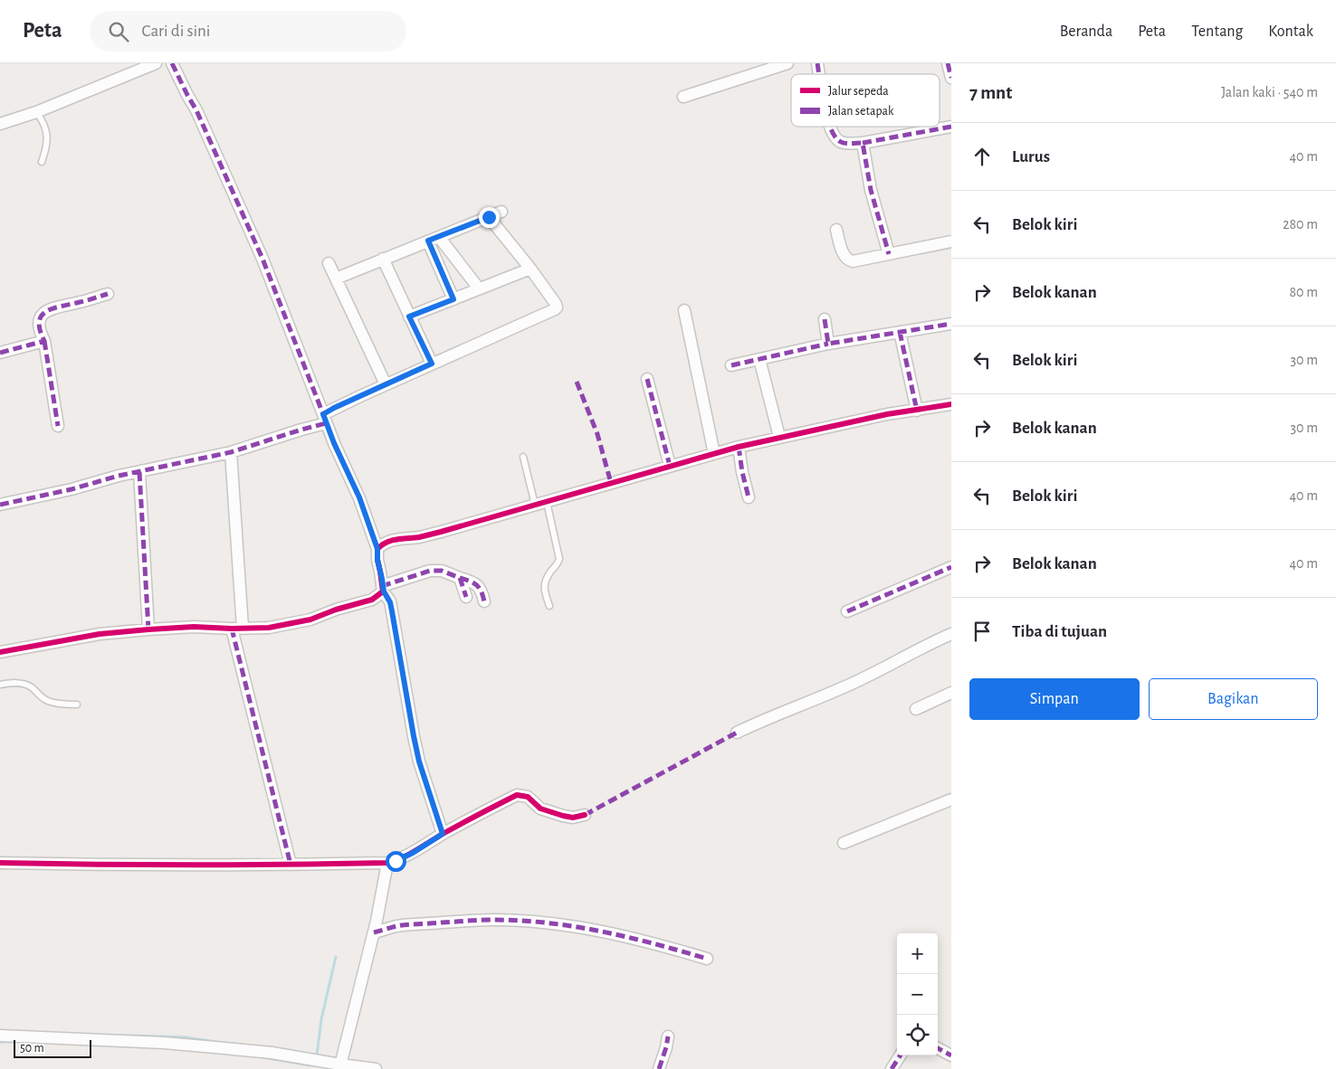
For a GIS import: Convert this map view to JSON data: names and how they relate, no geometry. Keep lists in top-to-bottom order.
{
  "legend": ["Jalur sepeda", "Jalan setapak"],
  "scale_bar": "50 m",
  "page": {
    "header": "Peta",
    "search": "Cari di sini",
    "nav": [
      "Beranda",
      "Peta",
      "Tentang",
      "Kontak"
    ],
    "heading": ["7 mnt", "Jalan kaki · 540 m"],
    "list": [
      ["Lurus", "40 m"],
      ["Belok kiri", "280 m"],
      ["Belok kanan", "80 m"],
      ["Belok kiri", "30 m"],
      ["Belok kanan", "30 m"],
      ["Belok kiri", "40 m"],
      ["Belok kanan", "40 m"],
      "Tiba di tujuan"
    ],
    "buttons": ["Simpan", "Bagikan"],
    "map_buttons": ["+", "−"],
    "scale": "50 m"
  }
}
